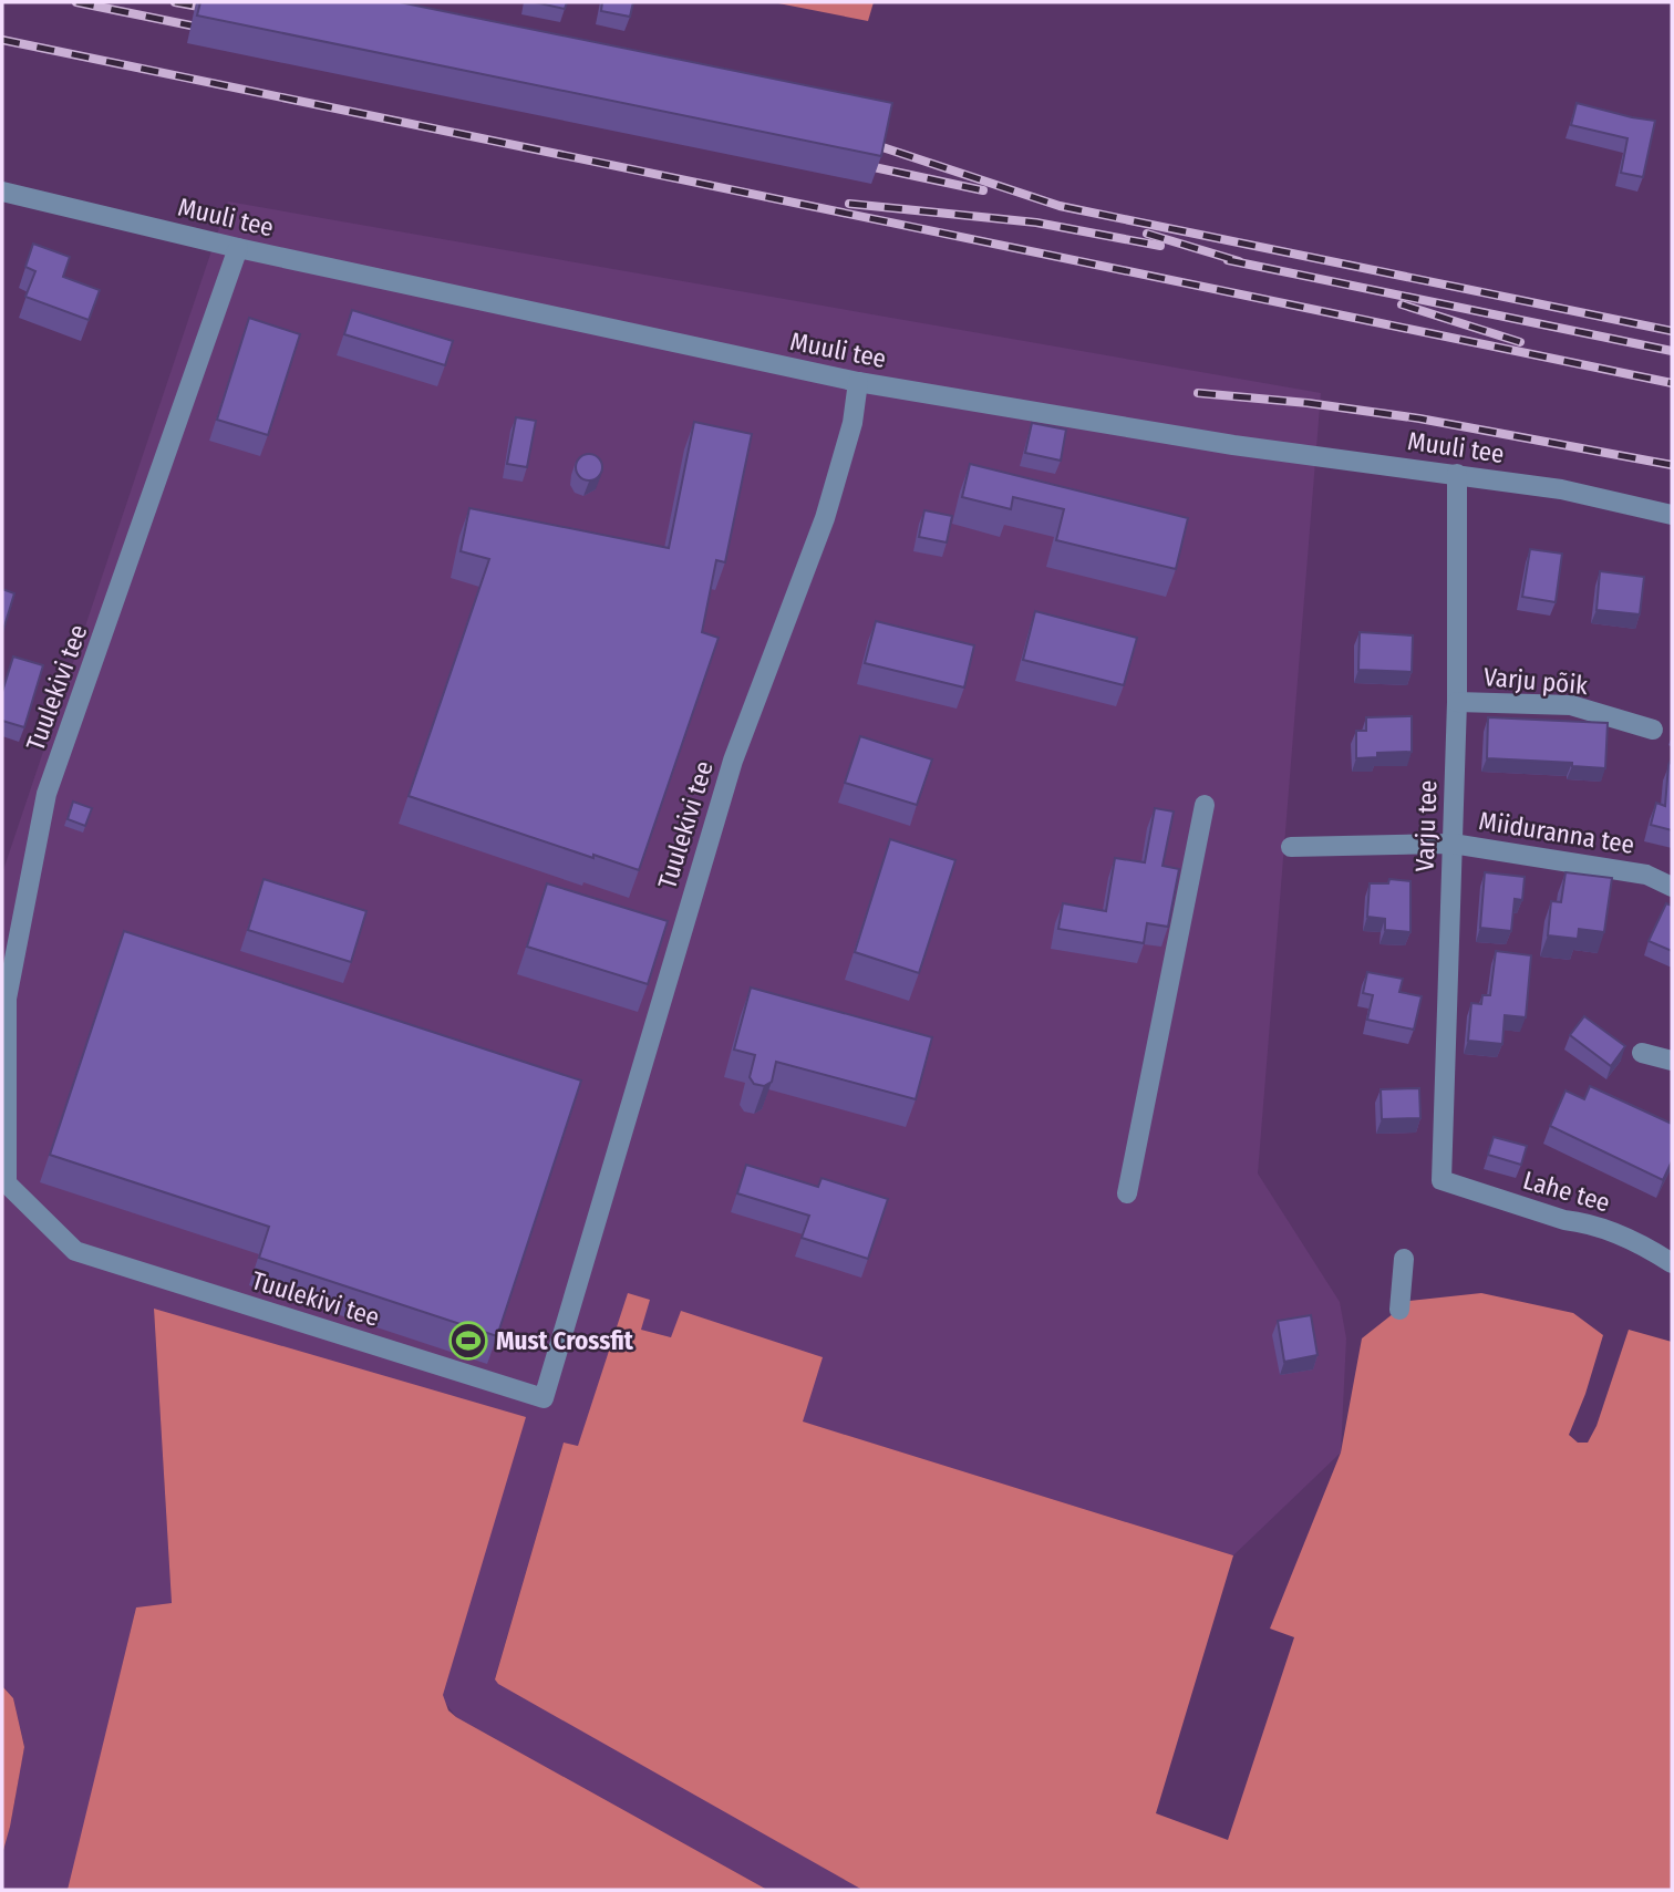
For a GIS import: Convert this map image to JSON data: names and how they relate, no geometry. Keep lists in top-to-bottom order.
{
  "streets": {
    "street": [
      "Muuli tee",
      "Varju põik",
      "Tuulekivi tee",
      "Varju tee",
      "Miiduranna tee",
      "Lahe tee"
    ]
  },
  "crossings": [
    ["Muuli tee", "Tuulekivi tee"],
    ["Muuli tee", "Varju tee"],
    ["Varju põik", "Varju tee"],
    ["Varju tee", "Miiduranna tee"],
    ["Varju tee", "Lahe tee"]
  ],
  "places": {
    "sports": ["Must Crossfit"]
  }
}
